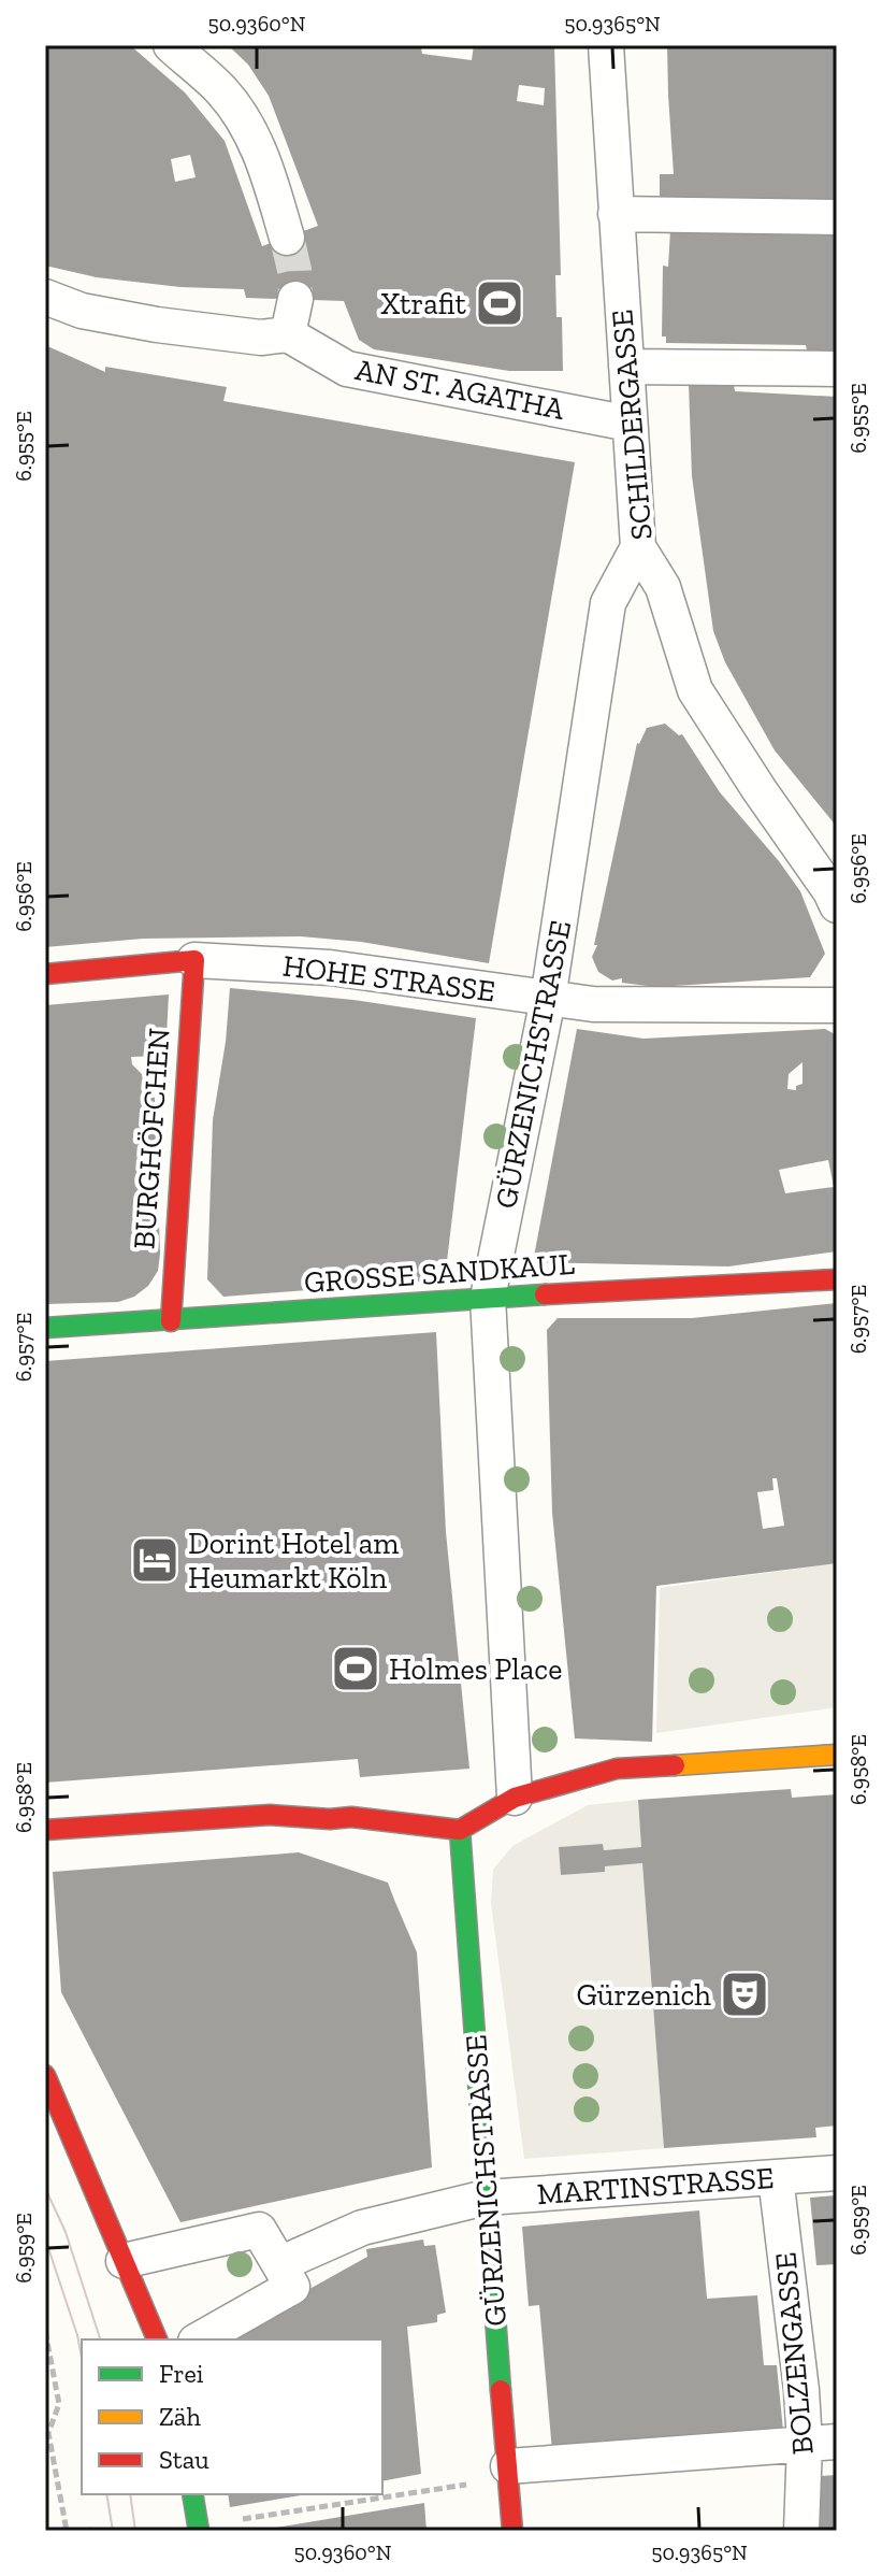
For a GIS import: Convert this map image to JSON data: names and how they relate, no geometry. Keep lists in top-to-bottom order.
{
  "streets": {
    "street": [
      "AN ST. AGATHA",
      "SCHILDERGASSE",
      "HOHE STRASSE",
      "GÜRZENICHSTRASSE",
      "BURGHÖFCHEN",
      "GROSSE SANDKAUL",
      "MARTINSTRASSE",
      "BOLZENGASSE"
    ]
  },
  "crossings": [
    ["AN ST. AGATHA", "SCHILDERGASSE"],
    ["SCHILDERGASSE", "GÜRZENICHSTRASSE"],
    ["HOHE STRASSE", "GÜRZENICHSTRASSE"],
    ["HOHE STRASSE", "BURGHÖFCHEN"],
    ["GÜRZENICHSTRASSE", "GROSSE SANDKAUL"],
    ["GÜRZENICHSTRASSE", "MARTINSTRASSE"],
    ["BURGHÖFCHEN", "GROSSE SANDKAUL"],
    ["MARTINSTRASSE", "BOLZENGASSE"]
  ],
  "places": {
    "sports": ["Xtrafit", "Holmes Place"],
    "hotel": ["Dorint Hotel am Heumarkt Köln"],
    "theatre": ["Gürzenich"]
  },
  "legend": ["Frei", "Zäh", "Stau"],
  "coordinates": [
    "50.9360°N",
    "50.9365°N",
    "6.955°E",
    "6.956°E",
    "6.957°E",
    "6.958°E",
    "6.959°E"
  ]
}
